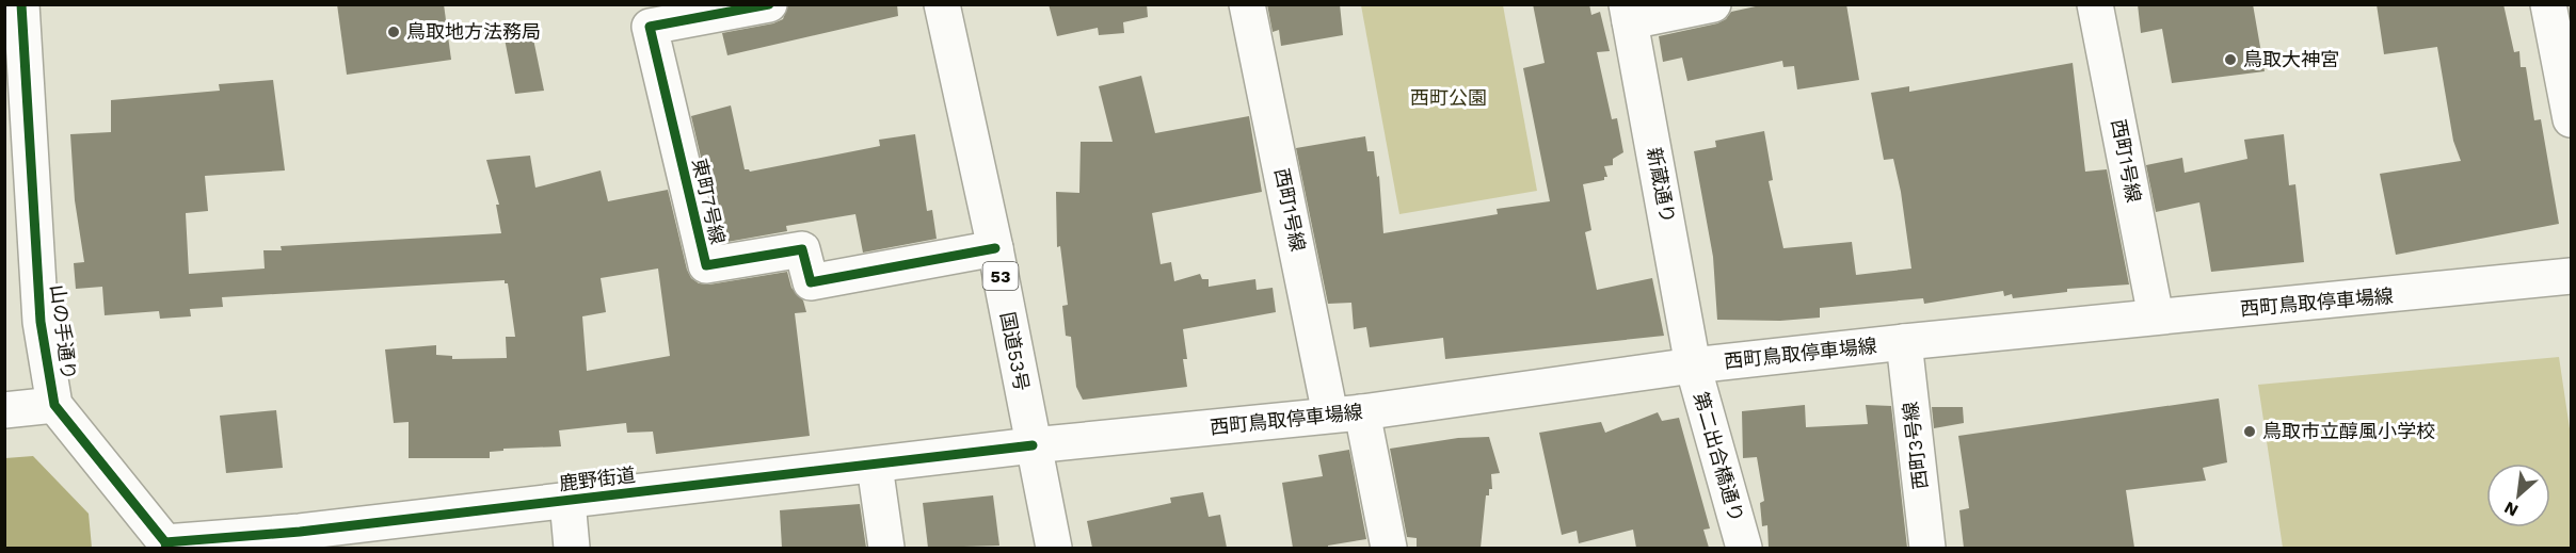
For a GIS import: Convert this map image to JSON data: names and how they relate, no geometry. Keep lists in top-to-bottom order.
{
  "streets": {
    "main road": [
      "西町1号線",
      "新蔵通り",
      "東町7号線",
      "53",
      "西町鳥取停車場線",
      "山の手通り",
      "国道53号",
      "西町3号線",
      "第二出合橋通り",
      "鹿野街道"
    ]
  },
  "crossings": [
    ["西町1号線", "西町鳥取停車場線"],
    ["新蔵通り", "西町鳥取停車場線"],
    ["新蔵通り", "第二出合橋通り"],
    ["東町7号線", "国道53号"],
    ["西町鳥取停車場線", "国道53号"],
    ["西町鳥取停車場線", "西町3号線"],
    ["西町鳥取停車場線", "第二出合橋通り"],
    ["西町鳥取停車場線", "鹿野街道"],
    ["山の手通り", "鹿野街道"],
    ["国道53号", "鹿野街道"]
  ],
  "parks": ["西町公園"],
  "places": ["鳥取地方法務局", "鳥取大神宮", "鳥取市立醇風小学校"],
  "north": "bottom left"
}
